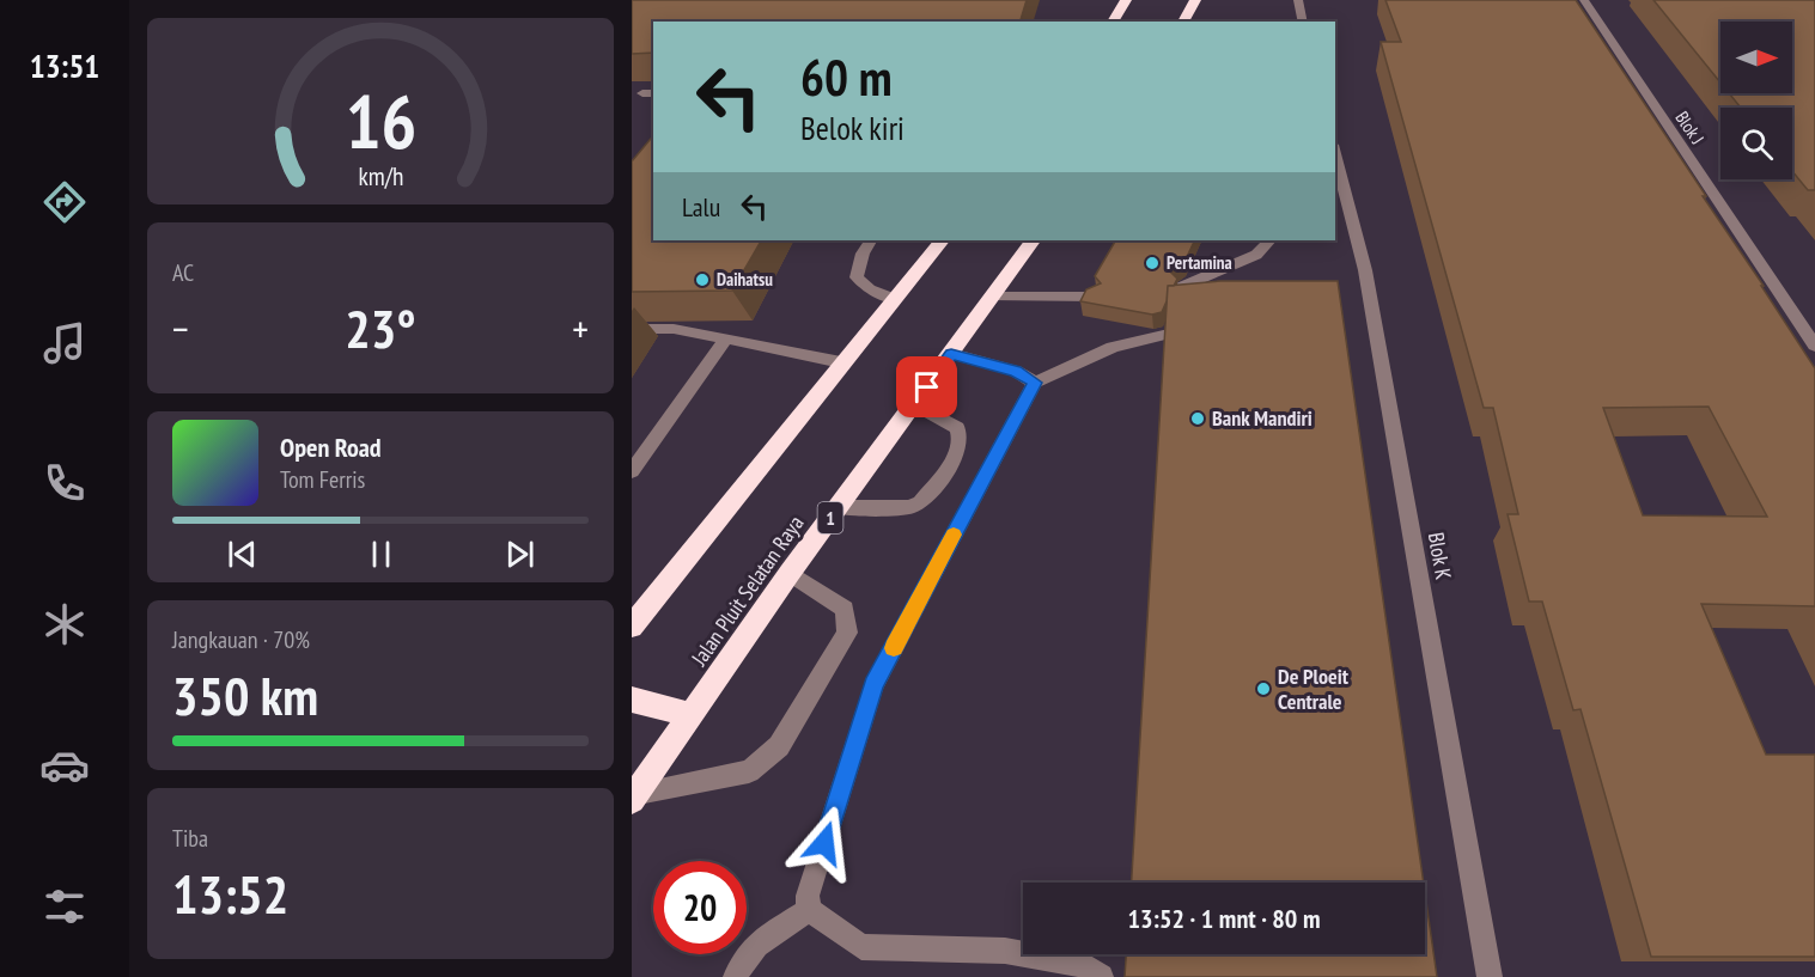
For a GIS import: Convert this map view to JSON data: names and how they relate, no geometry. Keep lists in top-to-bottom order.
{
  "streets": {
    "highway": ["1", "Jalan Pluit Selatan Raya"],
    "street": ["Blok J", "Blok K"]
  },
  "places": [
    "Pertamina",
    "Daihatsu",
    "Bank Mandiri",
    "De Ploeit Centrale"
  ],
  "north": "right",
  "page": {
    "tabs": "13:51",
    "turn": ["60 m", "Belok kiri"],
    "then": "Lalu",
    "tile": [
      "AC",
      ["Jangkauan · 70%", "350 km"],
      ["Tiba", "13:52"]
    ],
    "heat": ["−", "23°", "+"],
    "song": ["Open Road", "Tom Ferris"],
    "limit": "20",
    "trip": "13:52 · 1 mnt · 80 m",
    "gauge": ["16", "km/h"]
  }
}
